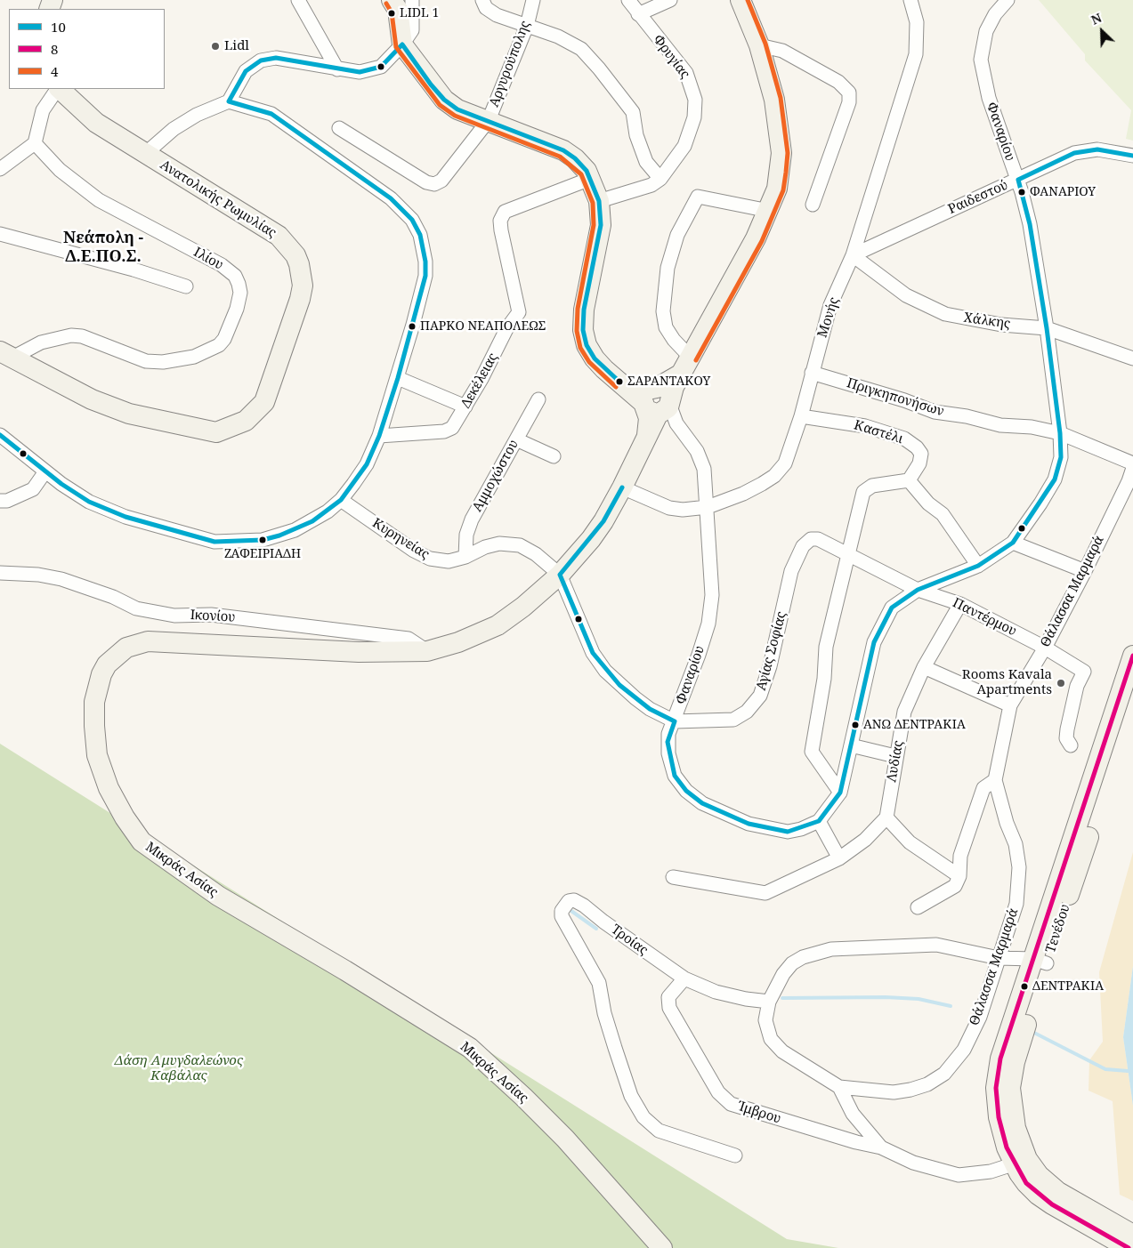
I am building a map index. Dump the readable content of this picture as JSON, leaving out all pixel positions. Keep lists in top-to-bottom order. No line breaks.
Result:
{"streets":{"street":["Φρυγίας","Αργυρούπολης","Φαναρίου","Ραιδεστού","Ανατολικής Ρωμυλίας","Ιλίου","Μονής","Χάλκης","Δεκέλειας","Πριγκηπονήσων","Καστέλι","Αμμοχώστου","Κυρηνείας","Θάλασσα Μαρμαρά","Ικονίου","Παντέρμου","Αγίας Σοφίας","Λυδίας","Μικράς Ασίας","Τενέδου","Τροίας","Ίμβρου"]},"crossings":[["Φαναρίου","Ραιδεστού"],["Φαναρίου","Μονής"],["Φαναρίου","Χάλκης"],["Φαναρίου","Πριγκηπονήσων"],["Φαναρίου","Παντέρμου"],["Φαναρίου","Αγίας Σοφίας"],["Φαναρίου","Μικράς Ασίας"],["Ραιδεστού","Μονής"],["Ραιδεστού","Χάλκης"],["Ανατολικής Ρωμυλίας","Ιλίου"],["Μονής","Χάλκης"],["Μονής","Πριγκηπονήσων"],["Μονής","Καστέλι"],["Μονής","Μικράς Ασίας"],["Αμμοχώστου","Κυρηνείας"],["Κυρηνείας","Αγίας Σοφίας"],["Κυρηνείας","Μικράς Ασίας"],["Θάλασσα Μαρμαρά","Παντέρμου"],["Θάλασσα Μαρμαρά","Τροίας"],["Θάλασσα Μαρμαρά","Ίμβρου"],["Ικονίου","Μικράς Ασίας"],["Παντέρμου","Αγίας Σοφίας"],["Παντέρμου","Λυδίας"],["Αγίας Σοφίας","Μικράς Ασίας"],["Τενέδου","Ίμβρου"],["Τροίας","Ίμβρου"]],"districts":["Νεάπολη - Δ.Ε.ΠΟ.Σ."],"parks":["Δάση Αμυγδαλεώνος Καβάλας"],"places":["LIDL 1","Lidl","ΦΑΝΑΡΙΟΥ","ΠΑΡΚΟ ΝΕΑΠΟΛΕΩΣ","ΣΑΡΑΝΤΑΚΟΥ","ΖΑΦΕΙΡΙΑΔΗ","Rooms Kavala Apartments","ΑΝΩ ΔΕΝΤΡΑΚΙΑ","ΔΕΝΤΡΑΚΙΑ"],"lines":["transit line 4","transit line 10","transit line 8"],"legend":["10","8","4"],"north":"top left"}
